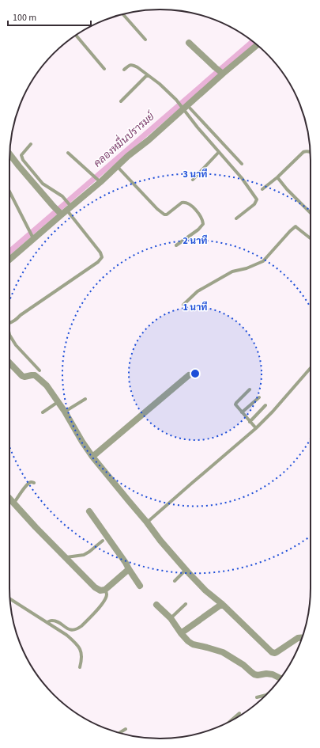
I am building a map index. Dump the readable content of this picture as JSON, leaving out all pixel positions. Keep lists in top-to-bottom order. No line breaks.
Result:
{"water":["คลองหมื่นปรารมย์"],"scale_bar":"100 m","rings":["3 นาที","2 นาที","1 นาที"]}
